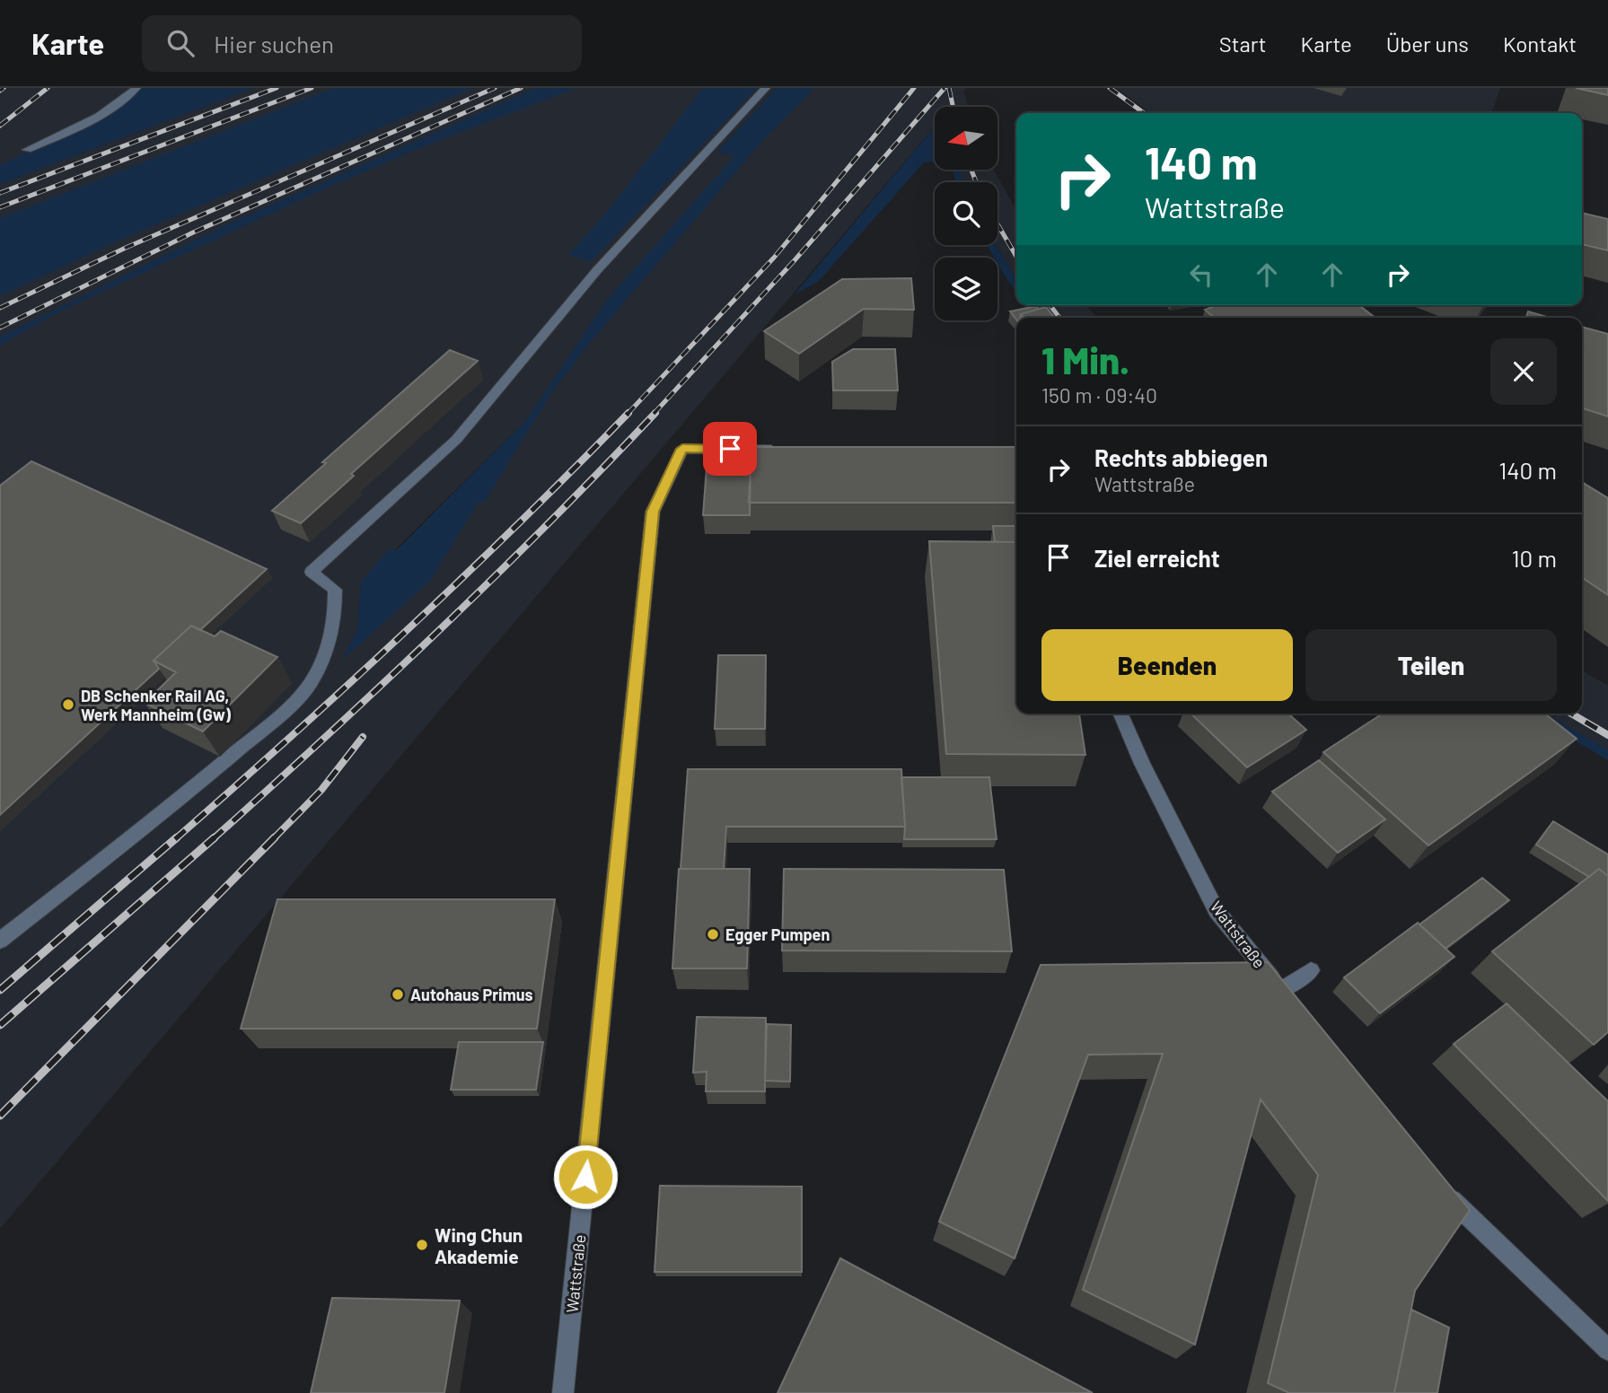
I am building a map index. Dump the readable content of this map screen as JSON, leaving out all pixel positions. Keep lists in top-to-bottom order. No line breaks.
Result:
{"streets":{"street":["Wattstraße"]},"places":["DB Schenker Rail AG, Werk Mannheim (Gw)","Egger Pumpen","Autohaus Primus","Wing Chun Akademie"],"north":"left","page":{"header":"Karte","search":"Hier suchen","nav":["Start","Karte","Über uns","Kontakt"],"turn":["140 m","Wattstraße"],"heading":["1 Min.","150 m · 09:40"],"list":[{"name":"Rechts abbiegen","note":"Wattstraße","value":"140 m"},{"name":"Ziel erreicht","value":"10 m"}],"buttons":["Beenden","Teilen"]}}
